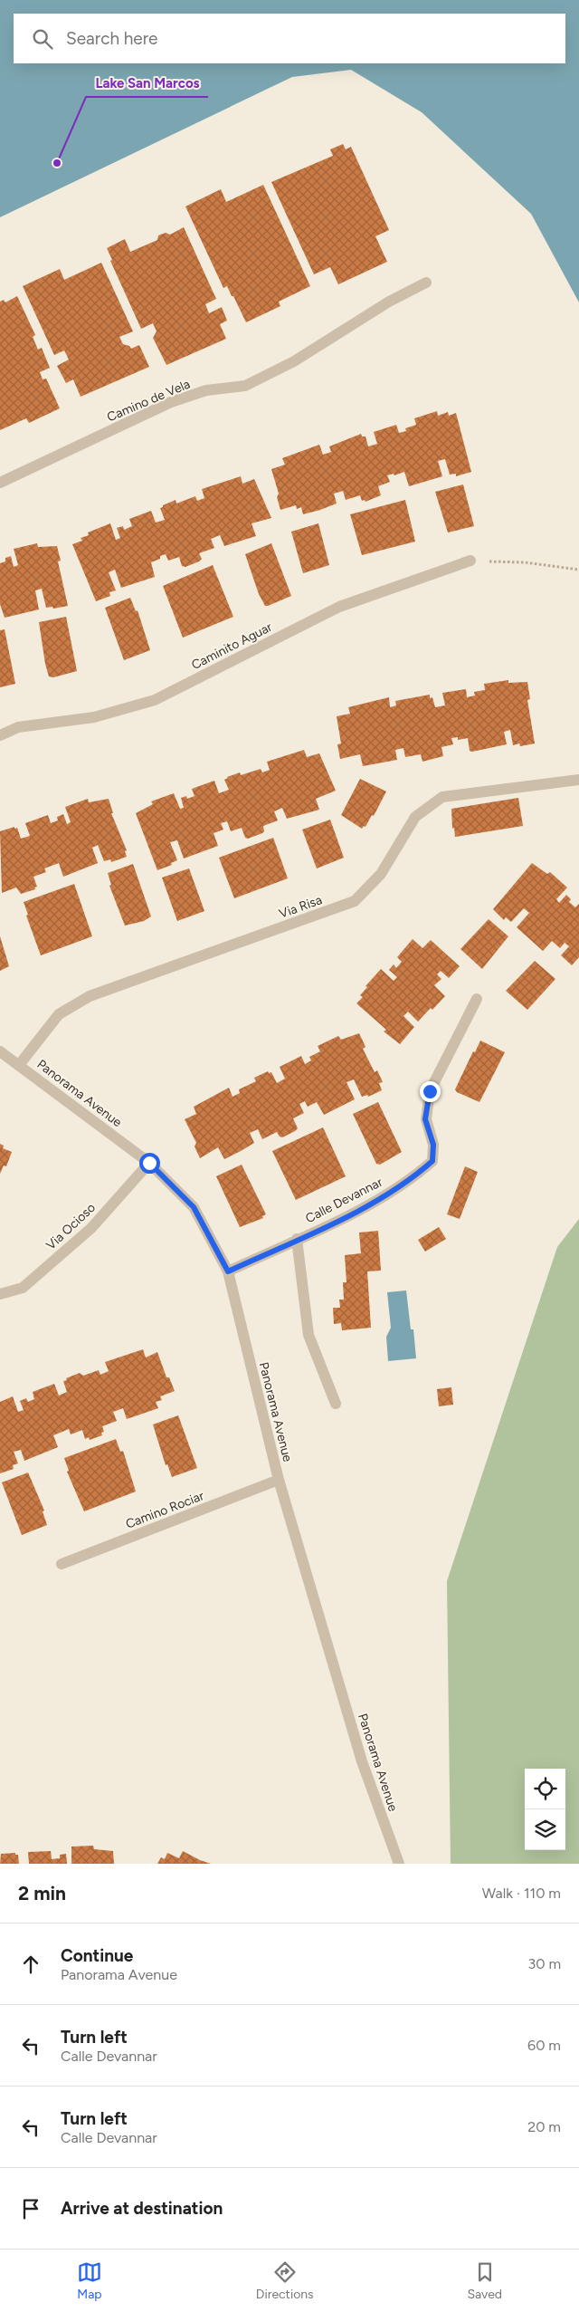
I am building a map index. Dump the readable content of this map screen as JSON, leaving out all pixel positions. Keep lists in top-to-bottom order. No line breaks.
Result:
{"streets":{"street":["Camino de Vela","Caminito Aguar","Via Risa","Panorama Avenue","Calle Devannar","Via Ocioso","Camino Rociar"]},"crossings":[["Via Risa","Panorama Avenue"],["Panorama Avenue","Calle Devannar"],["Panorama Avenue","Via Ocioso"],["Panorama Avenue","Camino Rociar"]],"places":["Lake San Marcos"],"page":{"search":"Search here","heading":["2 min","Walk · 110 m"],"list":[["Continue","Panorama Avenue","30 m"],["Turn left","Calle Devannar","60 m"],["Turn left","Calle Devannar","20 m"],"Arrive at destination"],"nav":["Map","Directions","Saved"]}}
